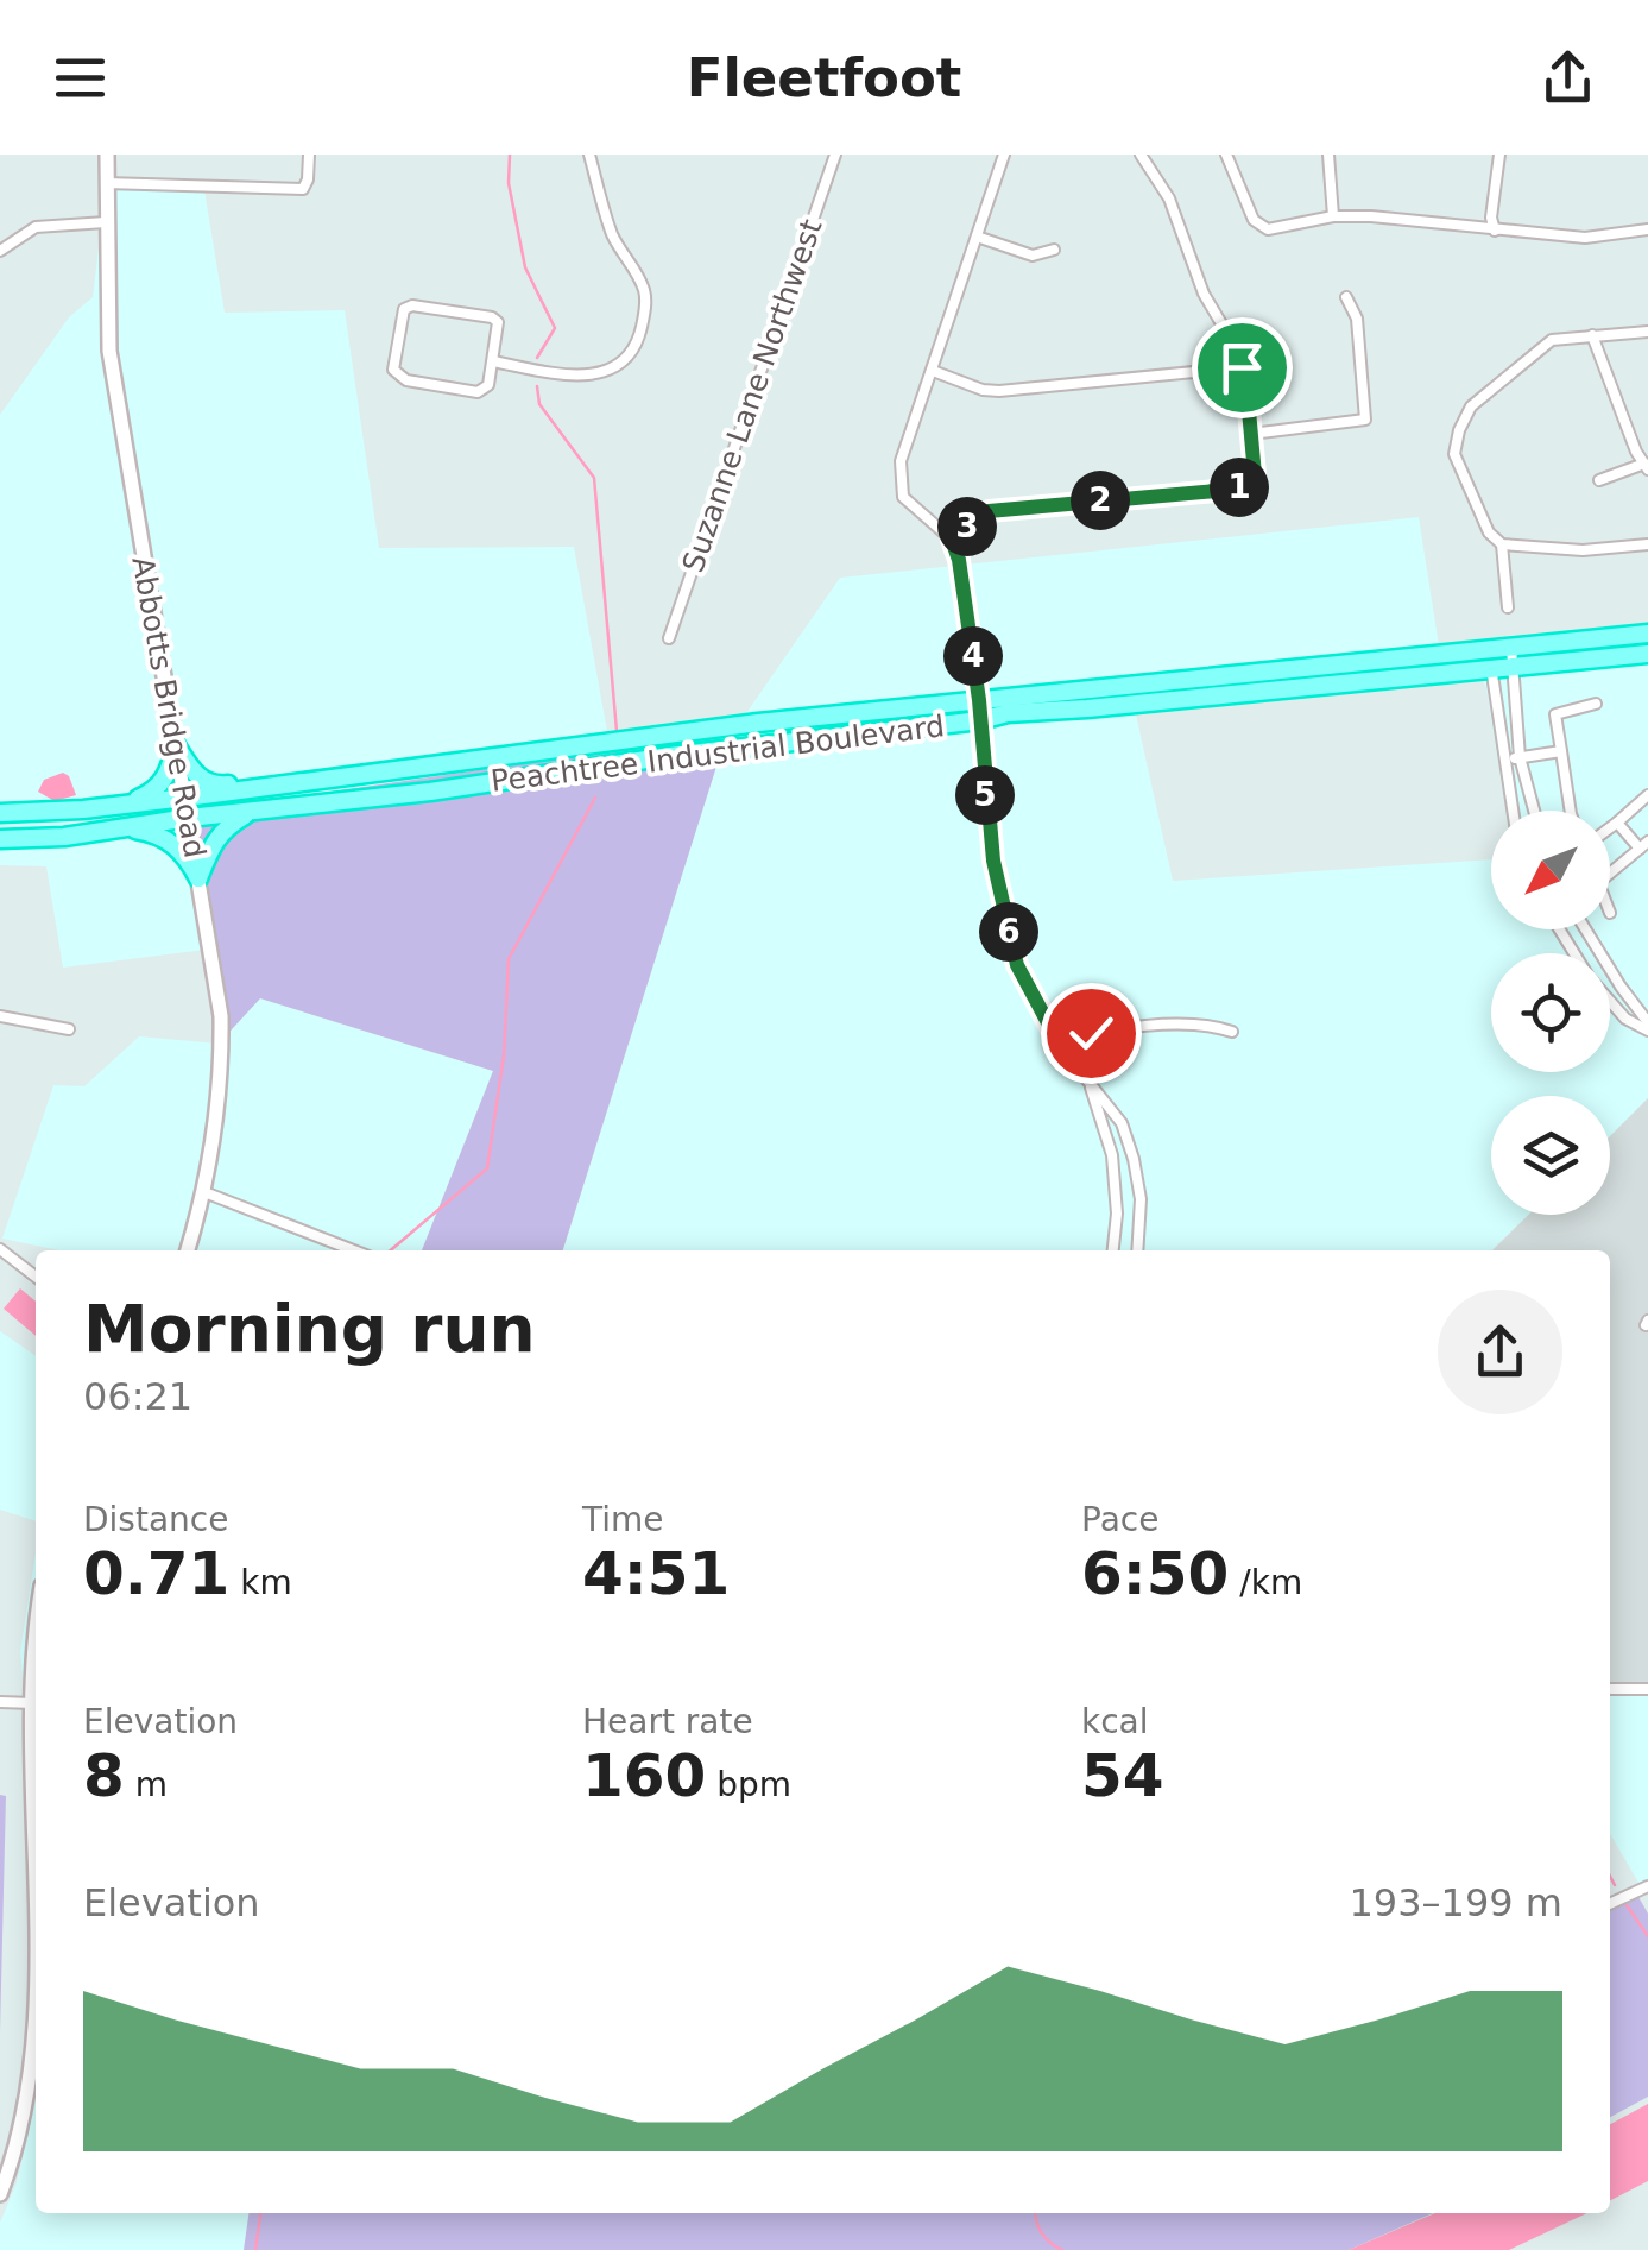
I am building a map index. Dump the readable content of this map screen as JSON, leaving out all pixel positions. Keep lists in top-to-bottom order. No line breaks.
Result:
{"streets":{"highway":["Peachtree Industrial Boulevard"],"main road":["Abbotts Bridge Road"],"street":["Suzanne Lane Northwest"]},"crossings":[["Abbotts Bridge Road","Peachtree Industrial Boulevard"]],"north":"bottom left","page":{"header":"Fleetfoot","pins":["1","2","3","4","5","6"],"heading":["Morning run","06:21"],"stats":[["Distance","0.71 km"],["Time","4:51"],["Pace","6:50 /km"],["Elevation","8 m"],["Heart rate","160 bpm"],["kcal","54"]],"chart":["Elevation","193–199 m"]}}
